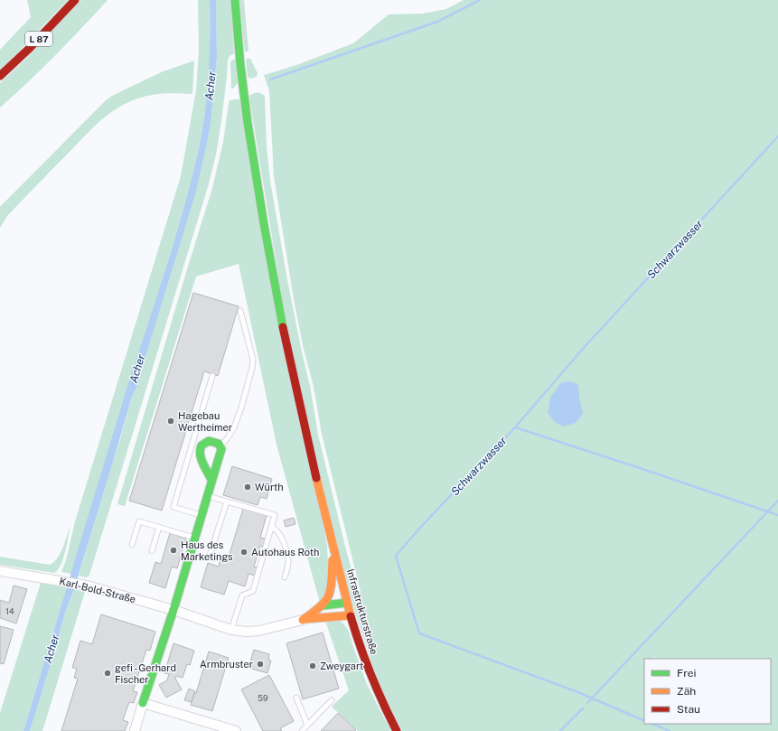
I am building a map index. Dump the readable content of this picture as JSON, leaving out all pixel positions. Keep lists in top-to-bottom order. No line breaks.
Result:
{"streets":{"street":["L 87","Karl-Bold-Straße","Infrastrukturstraße"]},"water":["Acher","Schwarzwasser"],"places":["Hagebau Wertheimer","Würth","Haus des Marketings","Autohaus Roth","Armbruster","Zweygart","gefi - Gerhard Fischer"],"house_numbers":["14","59"],"legend":["Frei","Zäh","Stau"]}
